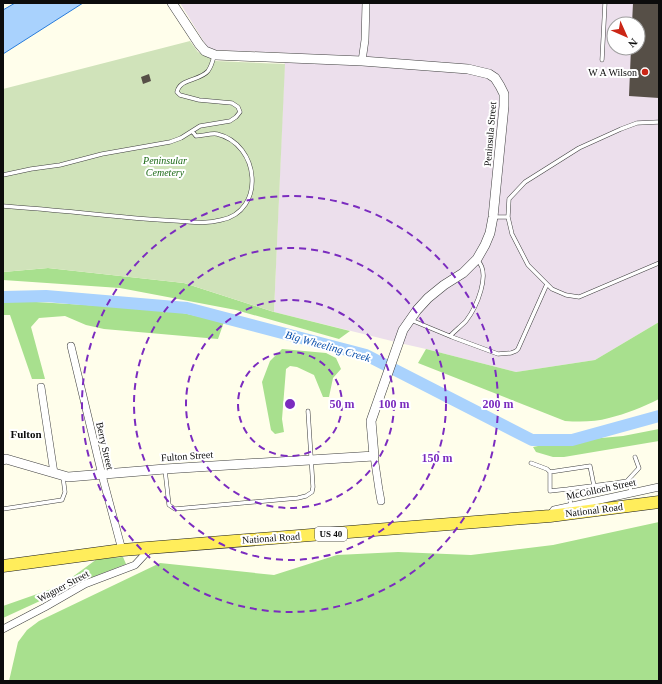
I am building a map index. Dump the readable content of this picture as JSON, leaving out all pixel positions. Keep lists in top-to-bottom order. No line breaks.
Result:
{"streets":{"main road":["National Road","US 40"],"street":["Peninsula Street","Berry Street","Fulton Street","McColloch Street","Wagner Street"]},"crossings":[["Peninsula Street","Fulton Street"],["Berry Street","Fulton Street"],["Berry Street","National Road"],["McColloch Street","National Road"],["National Road","Wagner Street"]],"districts":["Fulton"],"water":["Big Wheeling Creek"],"parks":["Peninsular Cemetery"],"places":["W A Wilson"],"north":"bottom right","rings":["50 m","100 m","200 m","150 m"]}
